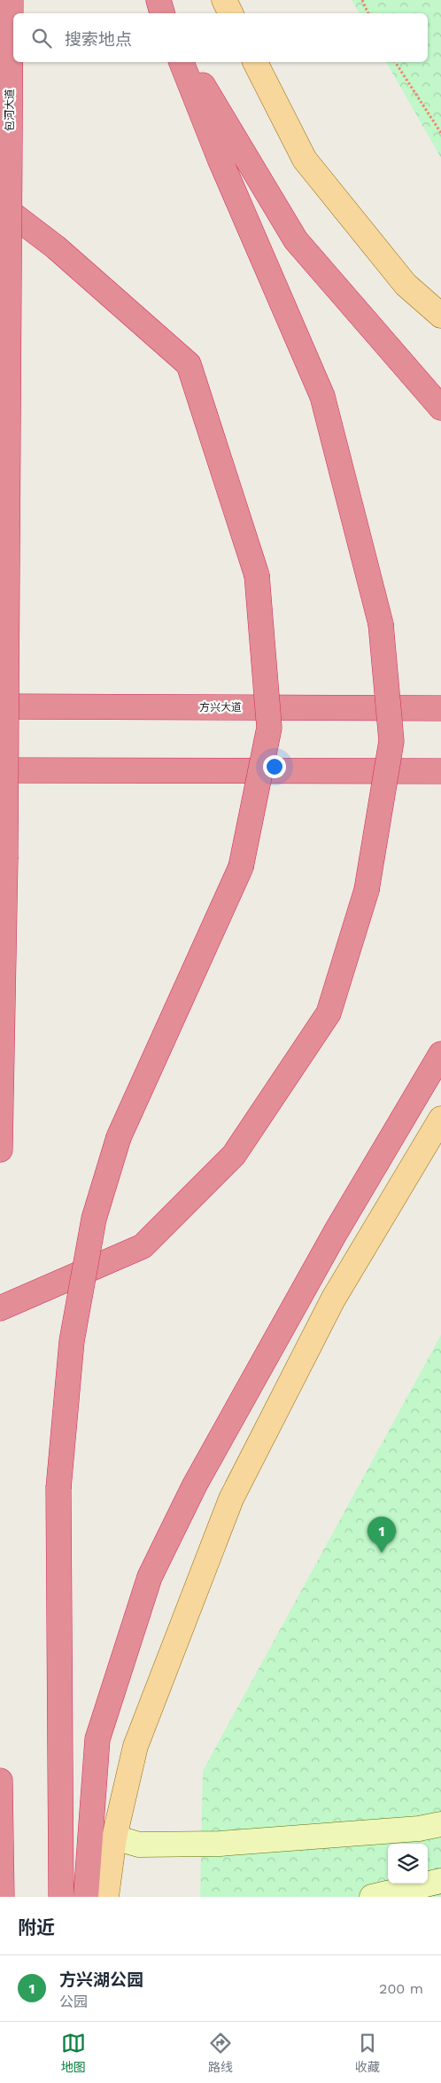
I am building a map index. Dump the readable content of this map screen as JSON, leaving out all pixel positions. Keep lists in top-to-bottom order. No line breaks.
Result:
{"streets":{"highway":["包河大道","方兴大道"]},"page":{"search":"搜索地点","pins":"1","heading":"附近","list":[{"mark":"1","name":"方兴湖公园","note":"公园","value":"200 m"}],"nav":["地图","路线","收藏"]}}
